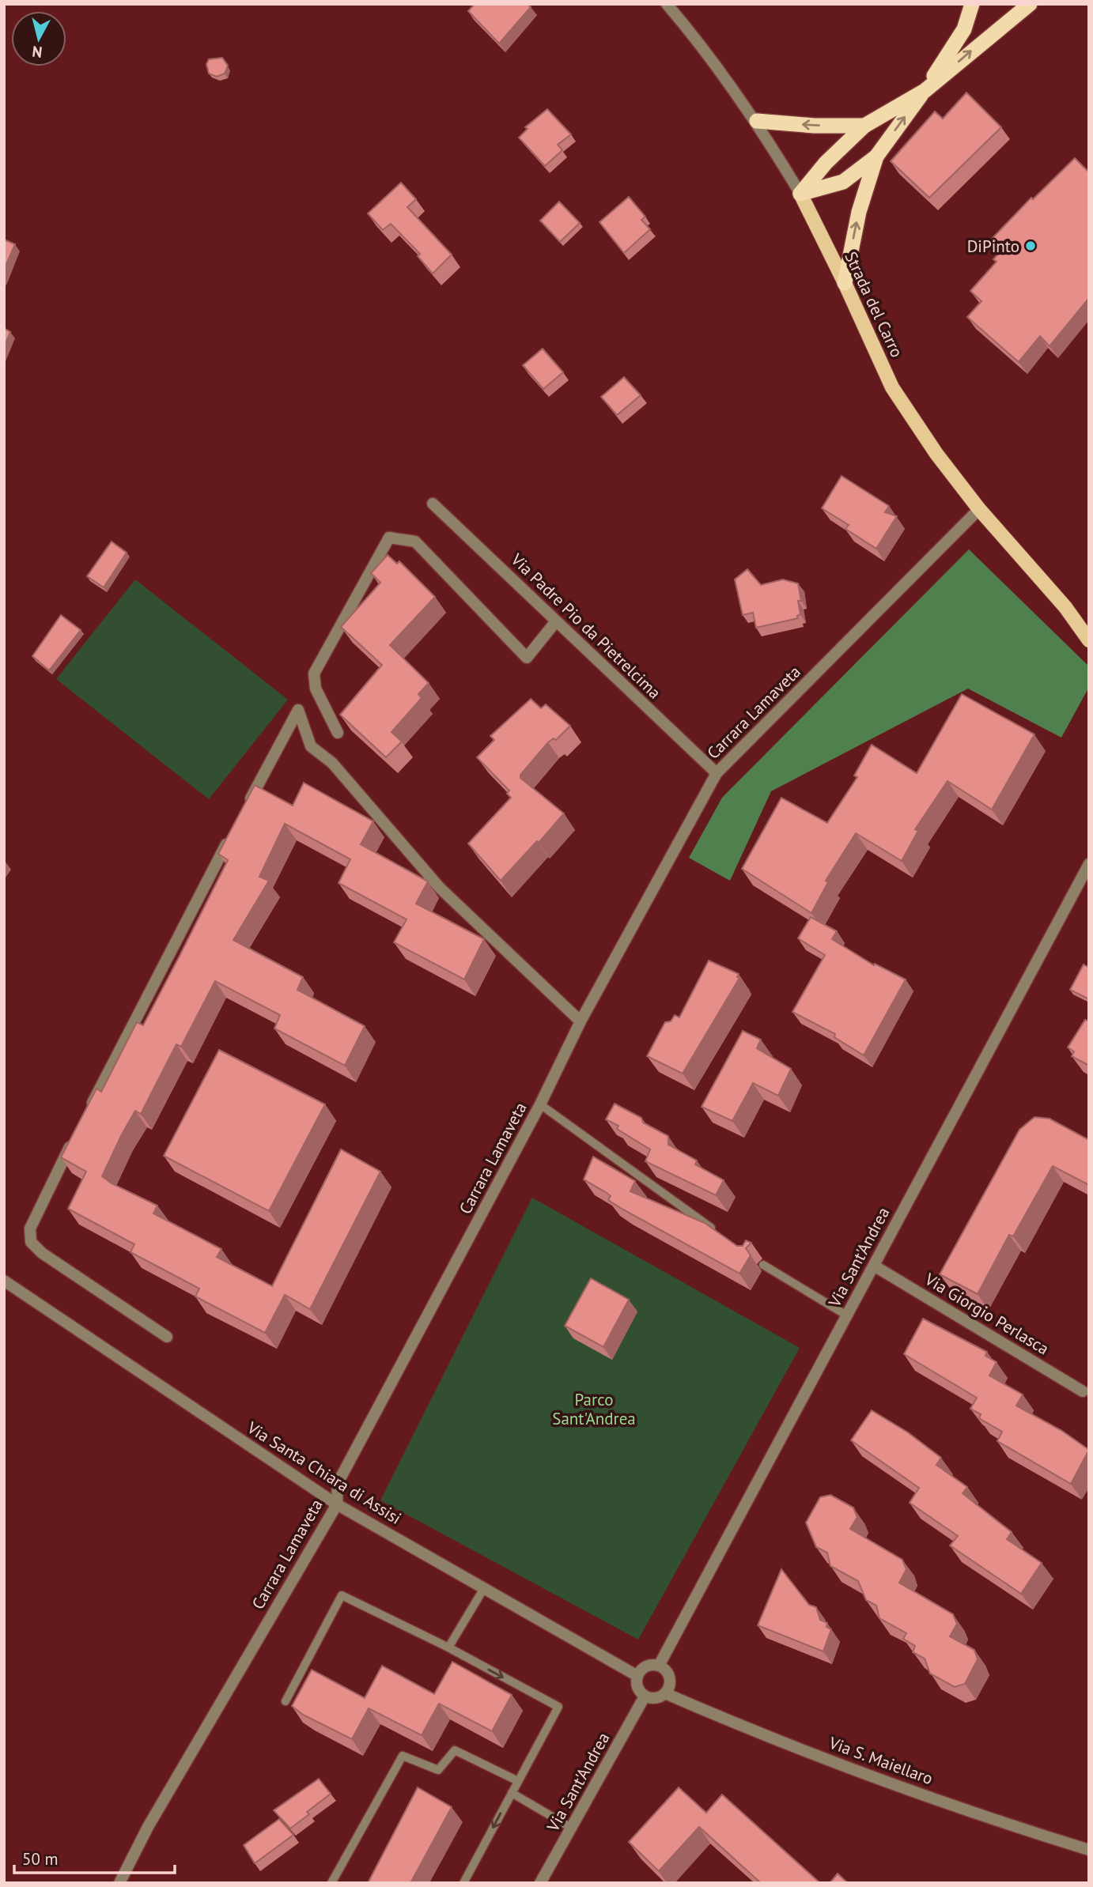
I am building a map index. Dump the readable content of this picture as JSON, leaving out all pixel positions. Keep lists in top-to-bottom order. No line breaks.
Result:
{"streets":{"main road":["Strada del Carro"],"street":["Via Padre Pio da Pietrelcima","Carrara Lamaveta","Via Sant'Andrea","Via Giorgio Perlasca","Via Santa Chiara di Assisi","Via S. Maiellaro"]},"crossings":[["Strada del Carro","Carrara Lamaveta"],["Via Padre Pio da Pietrelcima","Carrara Lamaveta"],["Carrara Lamaveta","Via Santa Chiara di Assisi"],["Via Sant'Andrea","Via Giorgio Perlasca"],["Via Sant'Andrea","Via Santa Chiara di Assisi"],["Via Sant'Andrea","Via S. Maiellaro"],["Via Santa Chiara di Assisi","Via S. Maiellaro"]],"parks":["Parco Sant'Andrea"],"places":["DiPinto"],"scale_bar":"50 m","north":"bottom"}
